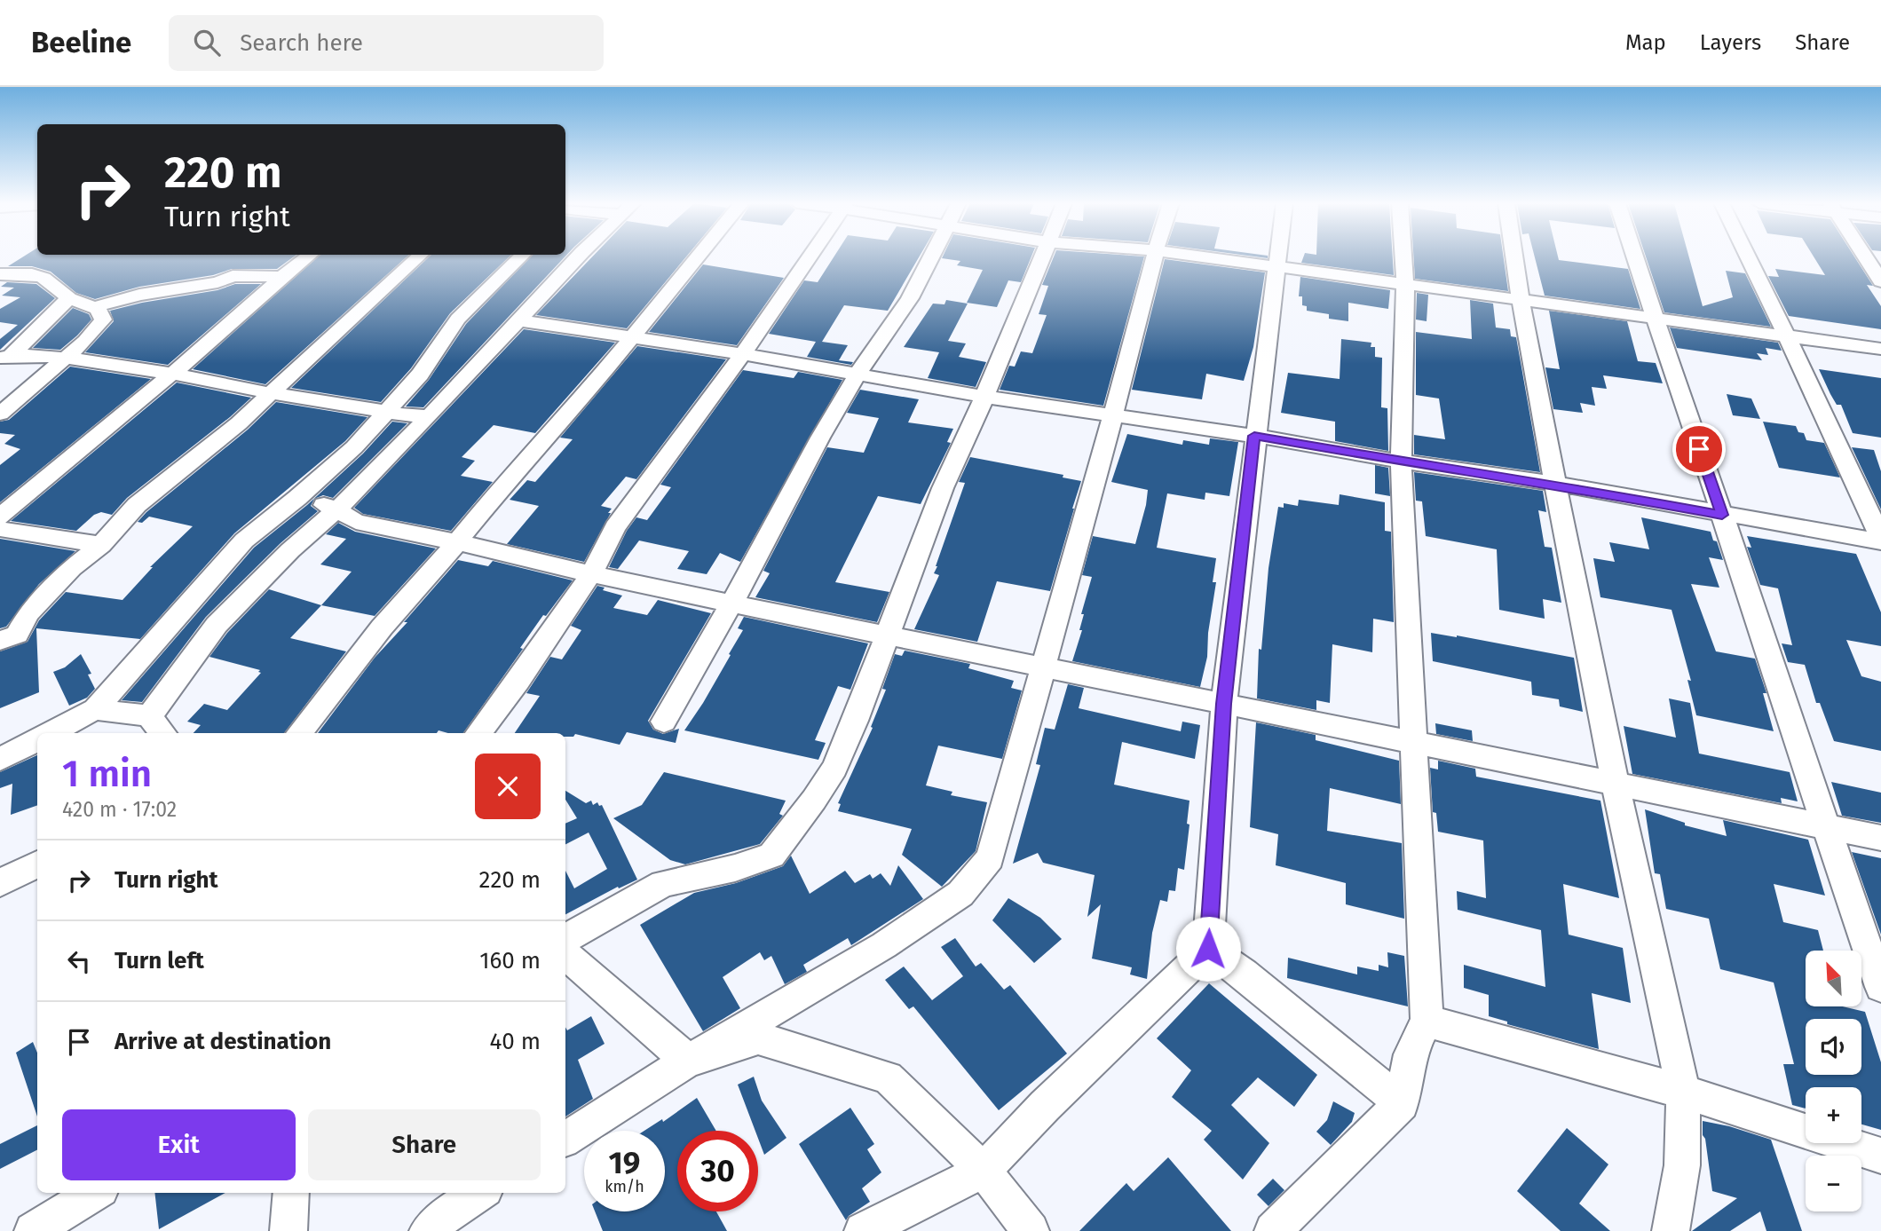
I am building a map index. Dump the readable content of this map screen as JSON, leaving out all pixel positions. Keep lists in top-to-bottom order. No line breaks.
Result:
{"north":"top left","page":{"header":"Beeline","search":"Search here","nav":["Map","Layers","Share"],"turn":["220 m","Turn right"],"heading":["1 min","420 m · 17:02"],"list":[{"name":"Turn right","value":"220 m"},{"name":"Turn left","value":"160 m"},{"name":"Arrive at destination","value":"40 m"}],"map_buttons":["+","−"],"buttons":["Exit","Share"],"speed":"19 km/h","limit":"30"}}
